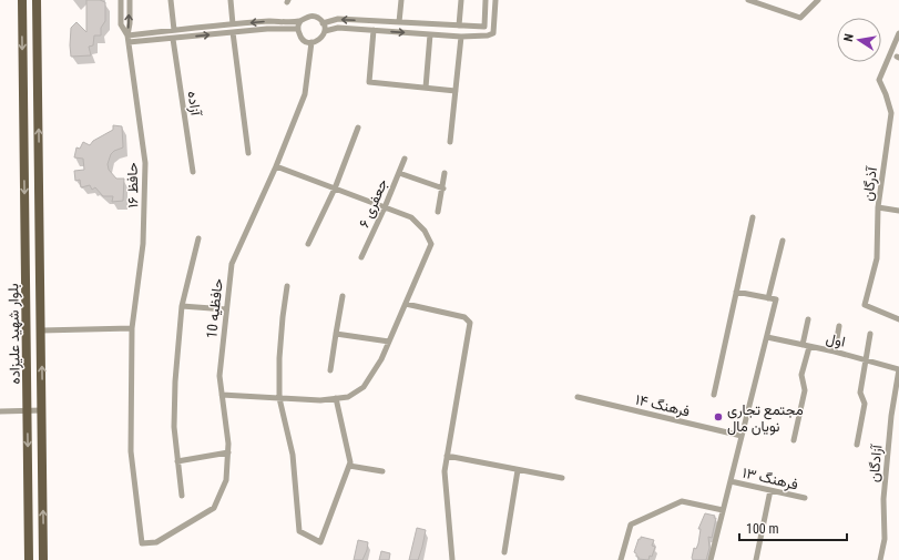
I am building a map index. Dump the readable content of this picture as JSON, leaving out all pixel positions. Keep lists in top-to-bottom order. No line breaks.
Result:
{"streets":{"main road":["بلوار شهید علیزاده"],"street":["آزاده","آذرگان","حافظ ۱۶","جعفری ۶","حافظیه 10","اول","فرهنگ ۱۴","آزادگان","فرهنگ ۱۳"]},"crossings":[["حافظ ۱۶","حافظیه 10"],["اول","آزادگان"]],"places":["مجتمع تجاری نویان مال"],"scale_bar":"100 m","north":"left"}
